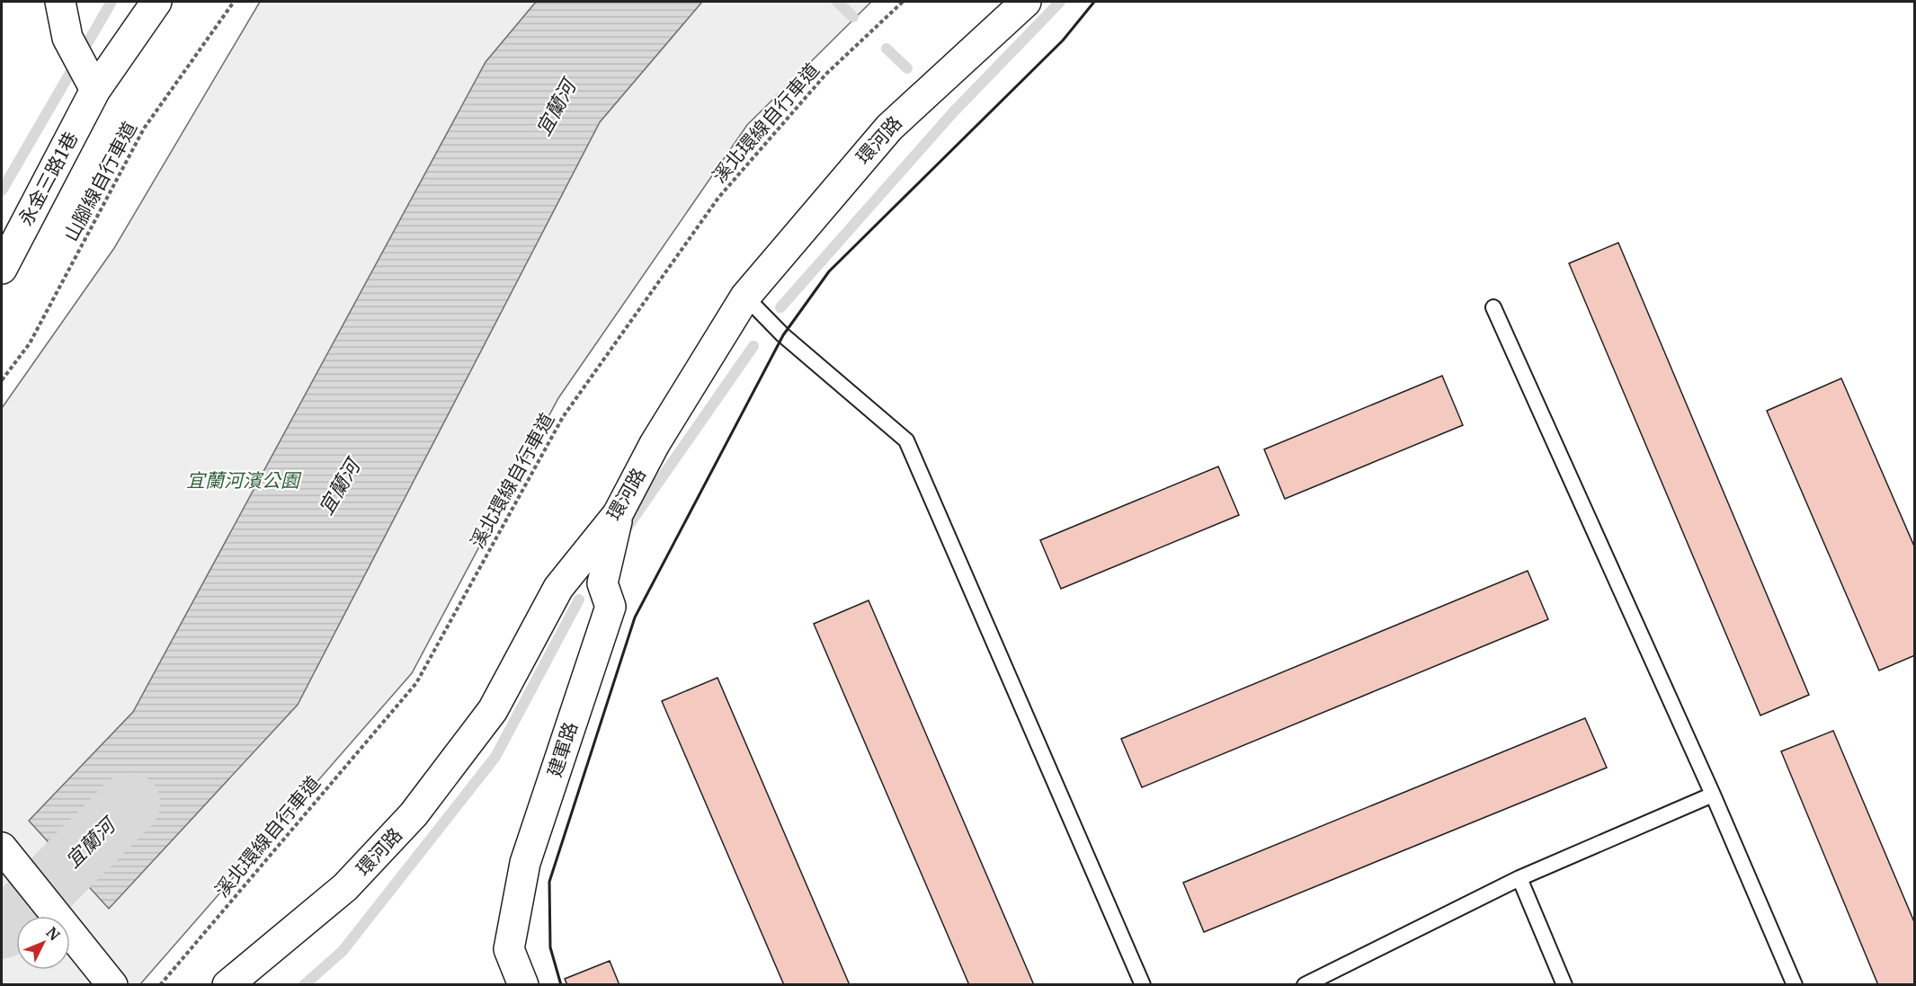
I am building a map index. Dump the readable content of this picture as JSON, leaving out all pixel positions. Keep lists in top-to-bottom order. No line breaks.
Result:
{"streets":{"street":["環河路","永金三路1巷","建軍路"],"path":["溪北環線自行車道","山腳線自行車道"]},"crossings":[["環河路","建軍路"]],"water":["宜蘭河"],"parks":["宜蘭河濱公園"],"north":"top right"}
